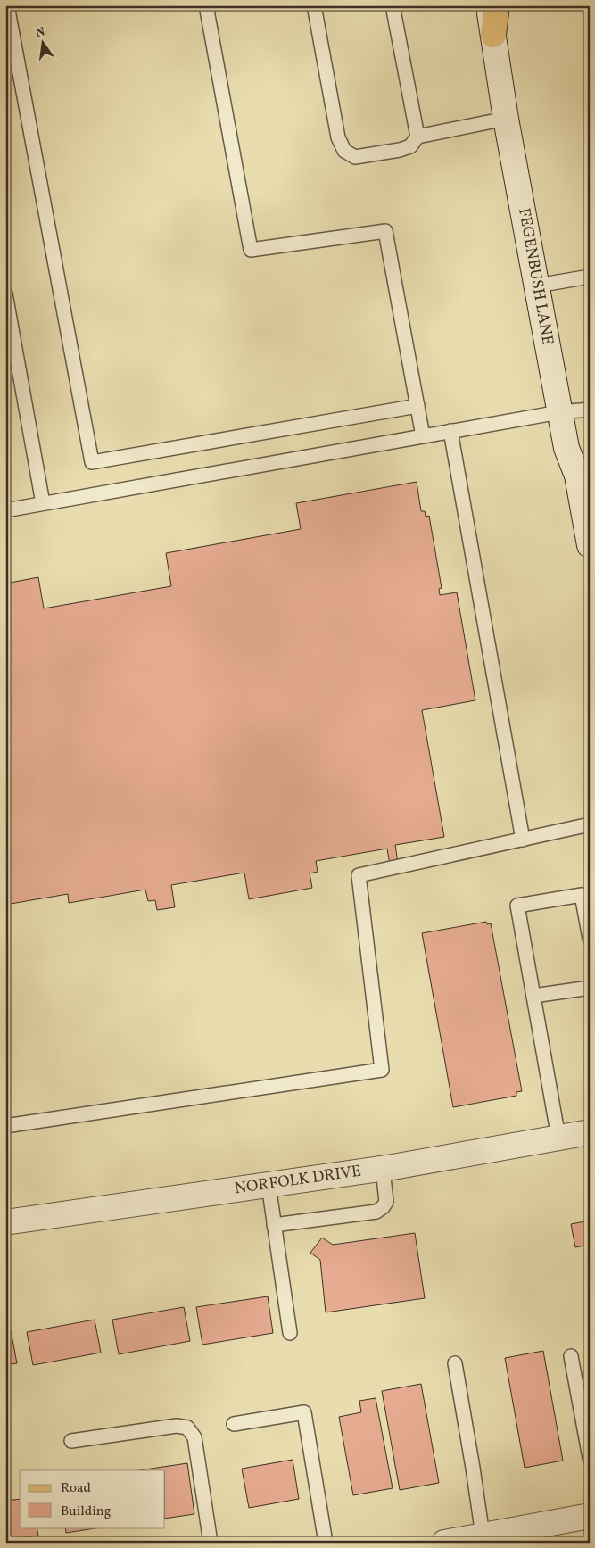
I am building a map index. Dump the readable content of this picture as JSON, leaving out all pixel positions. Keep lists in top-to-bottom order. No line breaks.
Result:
{"streets":{"street":["FEGENBUSH LANE","NORFOLK DRIVE"]},"legend":["Road","Building"],"north":"top"}
